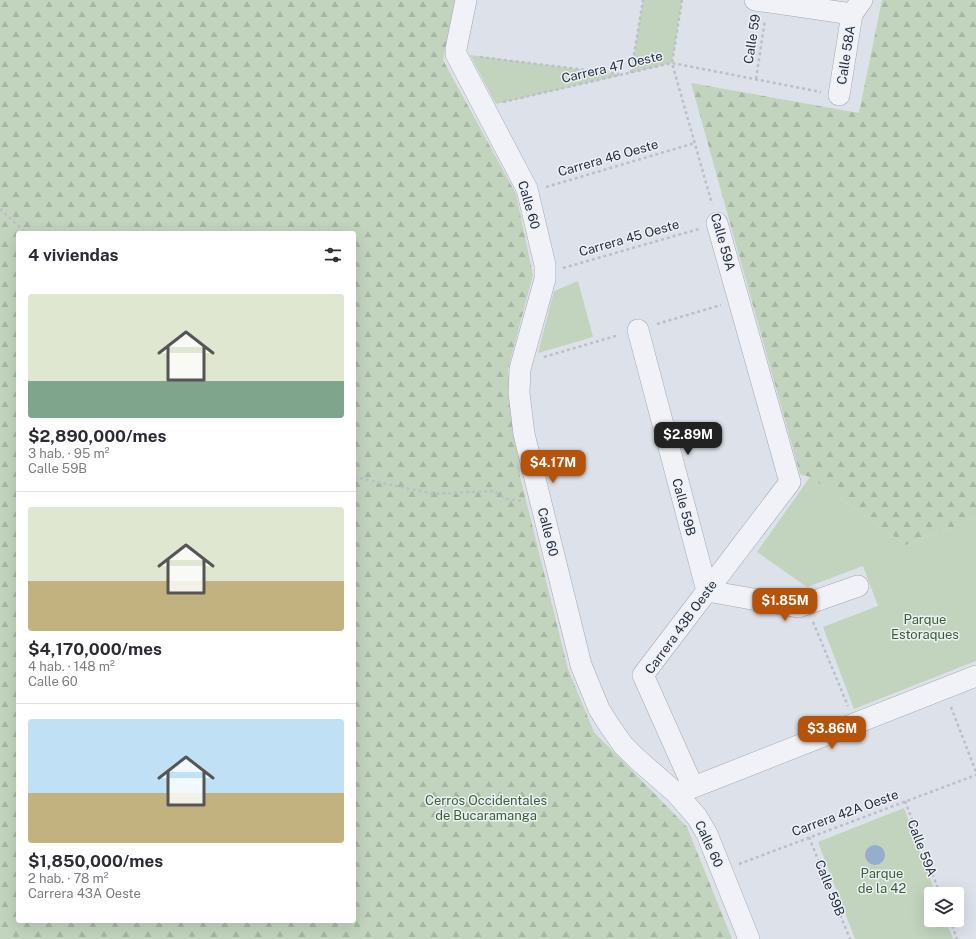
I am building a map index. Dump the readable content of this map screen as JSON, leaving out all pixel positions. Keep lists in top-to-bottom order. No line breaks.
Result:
{"streets":{"street":["Calle 58A","Calle 60","Calle 59A","Calle 59B","Carrera 43B Oeste"],"path":["Calle 59","Carrera 47 Oeste","Carrera 46 Oeste","Carrera 45 Oeste","Carrera 42A Oeste"]},"crossings":[["Calle 59","Carrera 47 Oeste"],["Calle 58A","Carrera 47 Oeste"],["Carrera 47 Oeste","Calle 60"],["Carrera 47 Oeste","Calle 59A"],["Carrera 46 Oeste","Calle 60"],["Carrera 46 Oeste","Calle 59A"],["Calle 60","Carrera 45 Oeste"],["Calle 60","Carrera 43B Oeste"],["Calle 60","Carrera 42A Oeste"],["Carrera 45 Oeste","Calle 59A"],["Calle 59A","Carrera 43B Oeste"],["Calle 59A","Carrera 42A Oeste"],["Calle 59B","Carrera 43B Oeste"],["Calle 59B","Carrera 42A Oeste"]],"parks":["Parque Estoraques","Cerros Occidentales de Bucaramanga","Parque de la 42"],"page":{"heading":"4 viviendas","list":[{"name":"$2,890,000/mes","note":"3 hab. · 95 m² · Calle 59B"},{"name":"$4,170,000/mes","note":"4 hab. · 148 m² · Calle 60"},{"name":"$1,850,000/mes","note":"2 hab. · 78 m² · Carrera 43A Oeste"}],"price":["$2.89M","$4.17M","$1.85M","$3.86M"]}}
